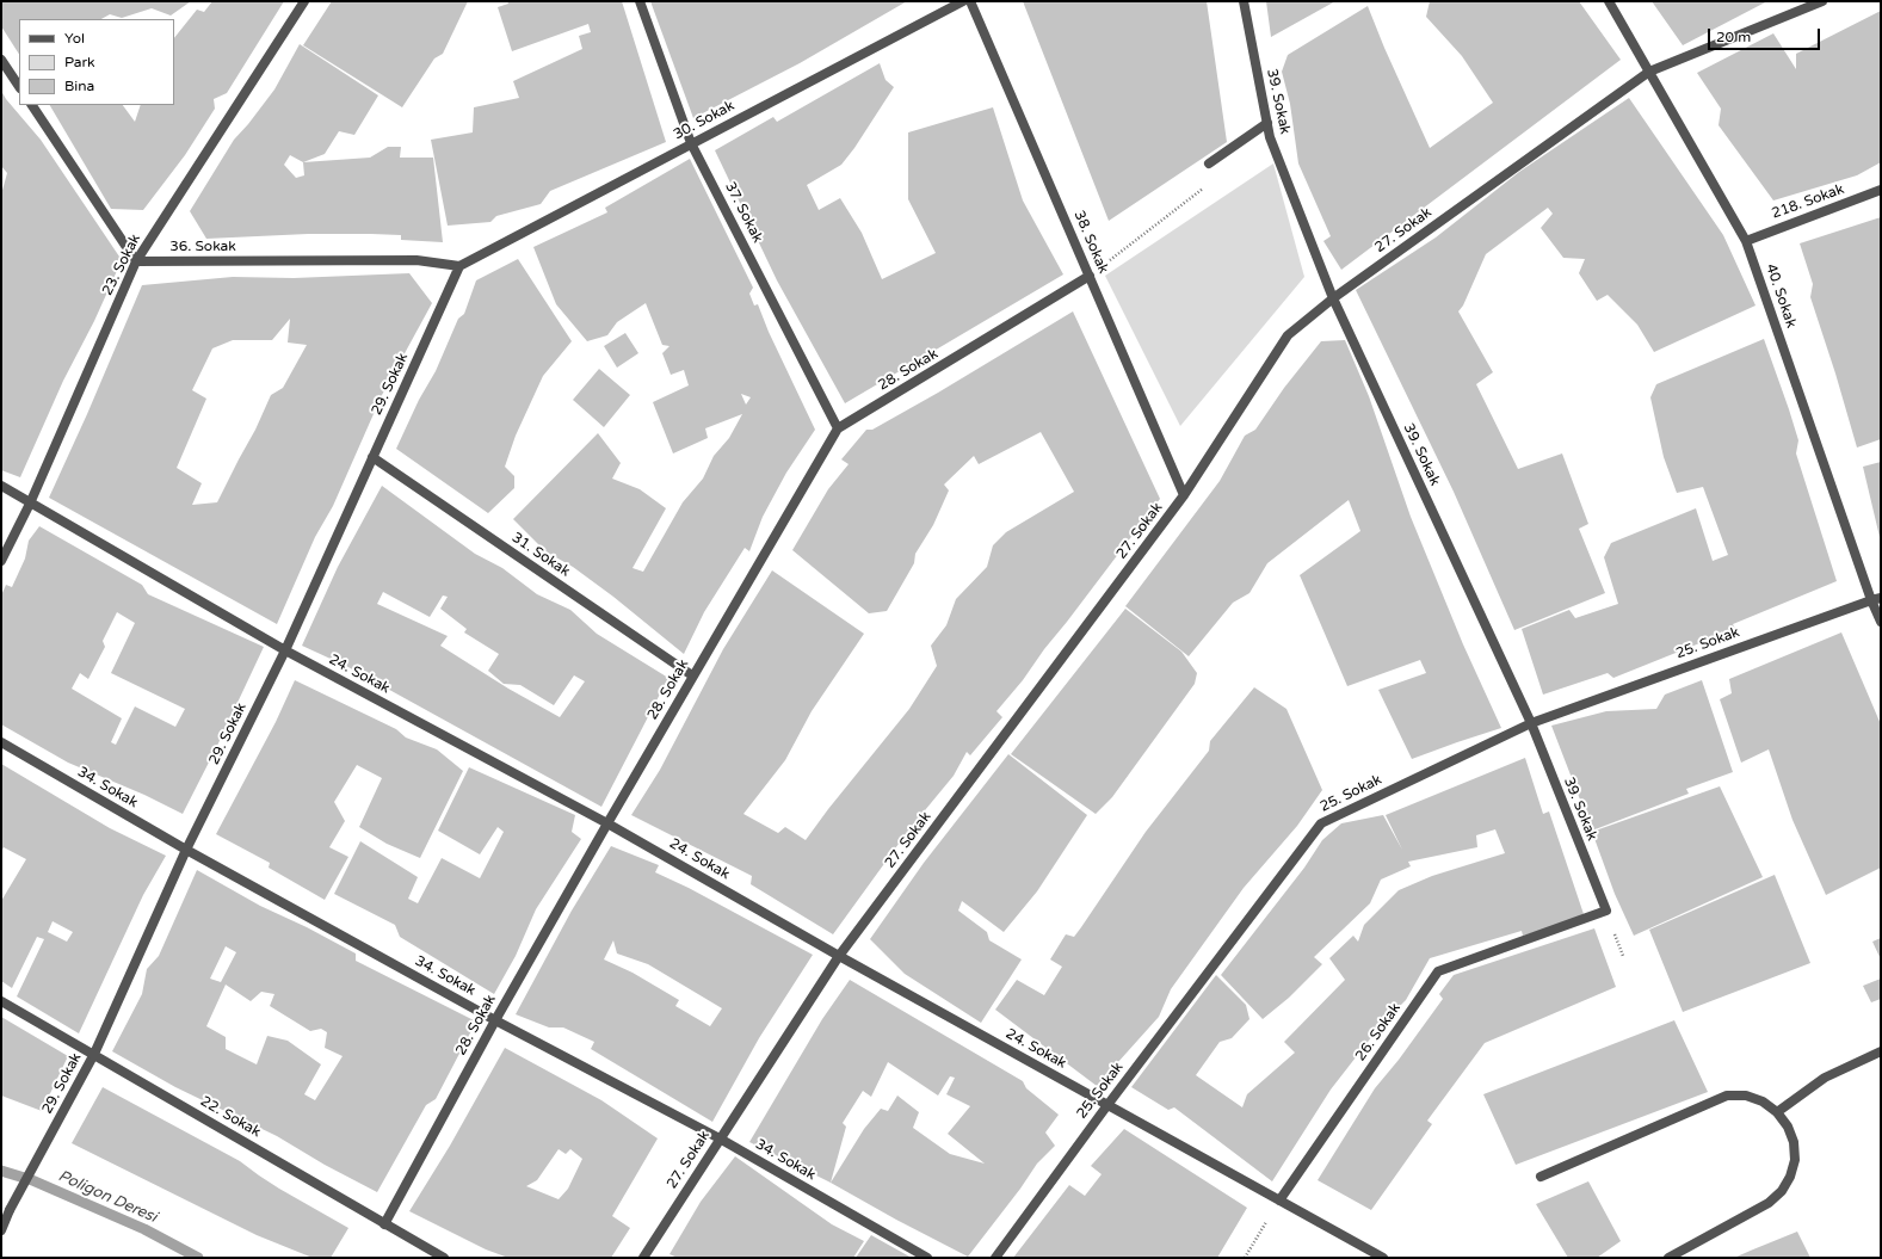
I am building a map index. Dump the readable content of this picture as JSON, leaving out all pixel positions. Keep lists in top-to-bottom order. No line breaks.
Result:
{"streets":{"street":["39. Sokak","30. Sokak","218. Sokak","37. Sokak","27. Sokak","38. Sokak","36. Sokak","23. Sokak","40. Sokak","28. Sokak","29. Sokak","31. Sokak","25. Sokak","24. Sokak","34. Sokak","26. Sokak","22. Sokak"]},"crossings":[["39. Sokak","27. Sokak"],["39. Sokak","25. Sokak"],["39. Sokak","26. Sokak"],["30. Sokak","37. Sokak"],["30. Sokak","36. Sokak"],["30. Sokak","29. Sokak"],["218. Sokak","40. Sokak"],["37. Sokak","28. Sokak"],["27. Sokak","38. Sokak"],["27. Sokak","40. Sokak"],["27. Sokak","24. Sokak"],["27. Sokak","34. Sokak"],["38. Sokak","28. Sokak"],["36. Sokak","23. Sokak"],["36. Sokak","29. Sokak"],["23. Sokak","24. Sokak"],["40. Sokak","25. Sokak"],["28. Sokak","31. Sokak"],["28. Sokak","24. Sokak"],["28. Sokak","34. Sokak"],["28. Sokak","22. Sokak"],["29. Sokak","31. Sokak"],["29. Sokak","24. Sokak"],["29. Sokak","34. Sokak"],["29. Sokak","22. Sokak"],["25. Sokak","24. Sokak"],["24. Sokak","26. Sokak"]],"water":["Poligon Deresi"],"legend":["Yol","Park","Bina"],"scale_bar":"20 m"}
